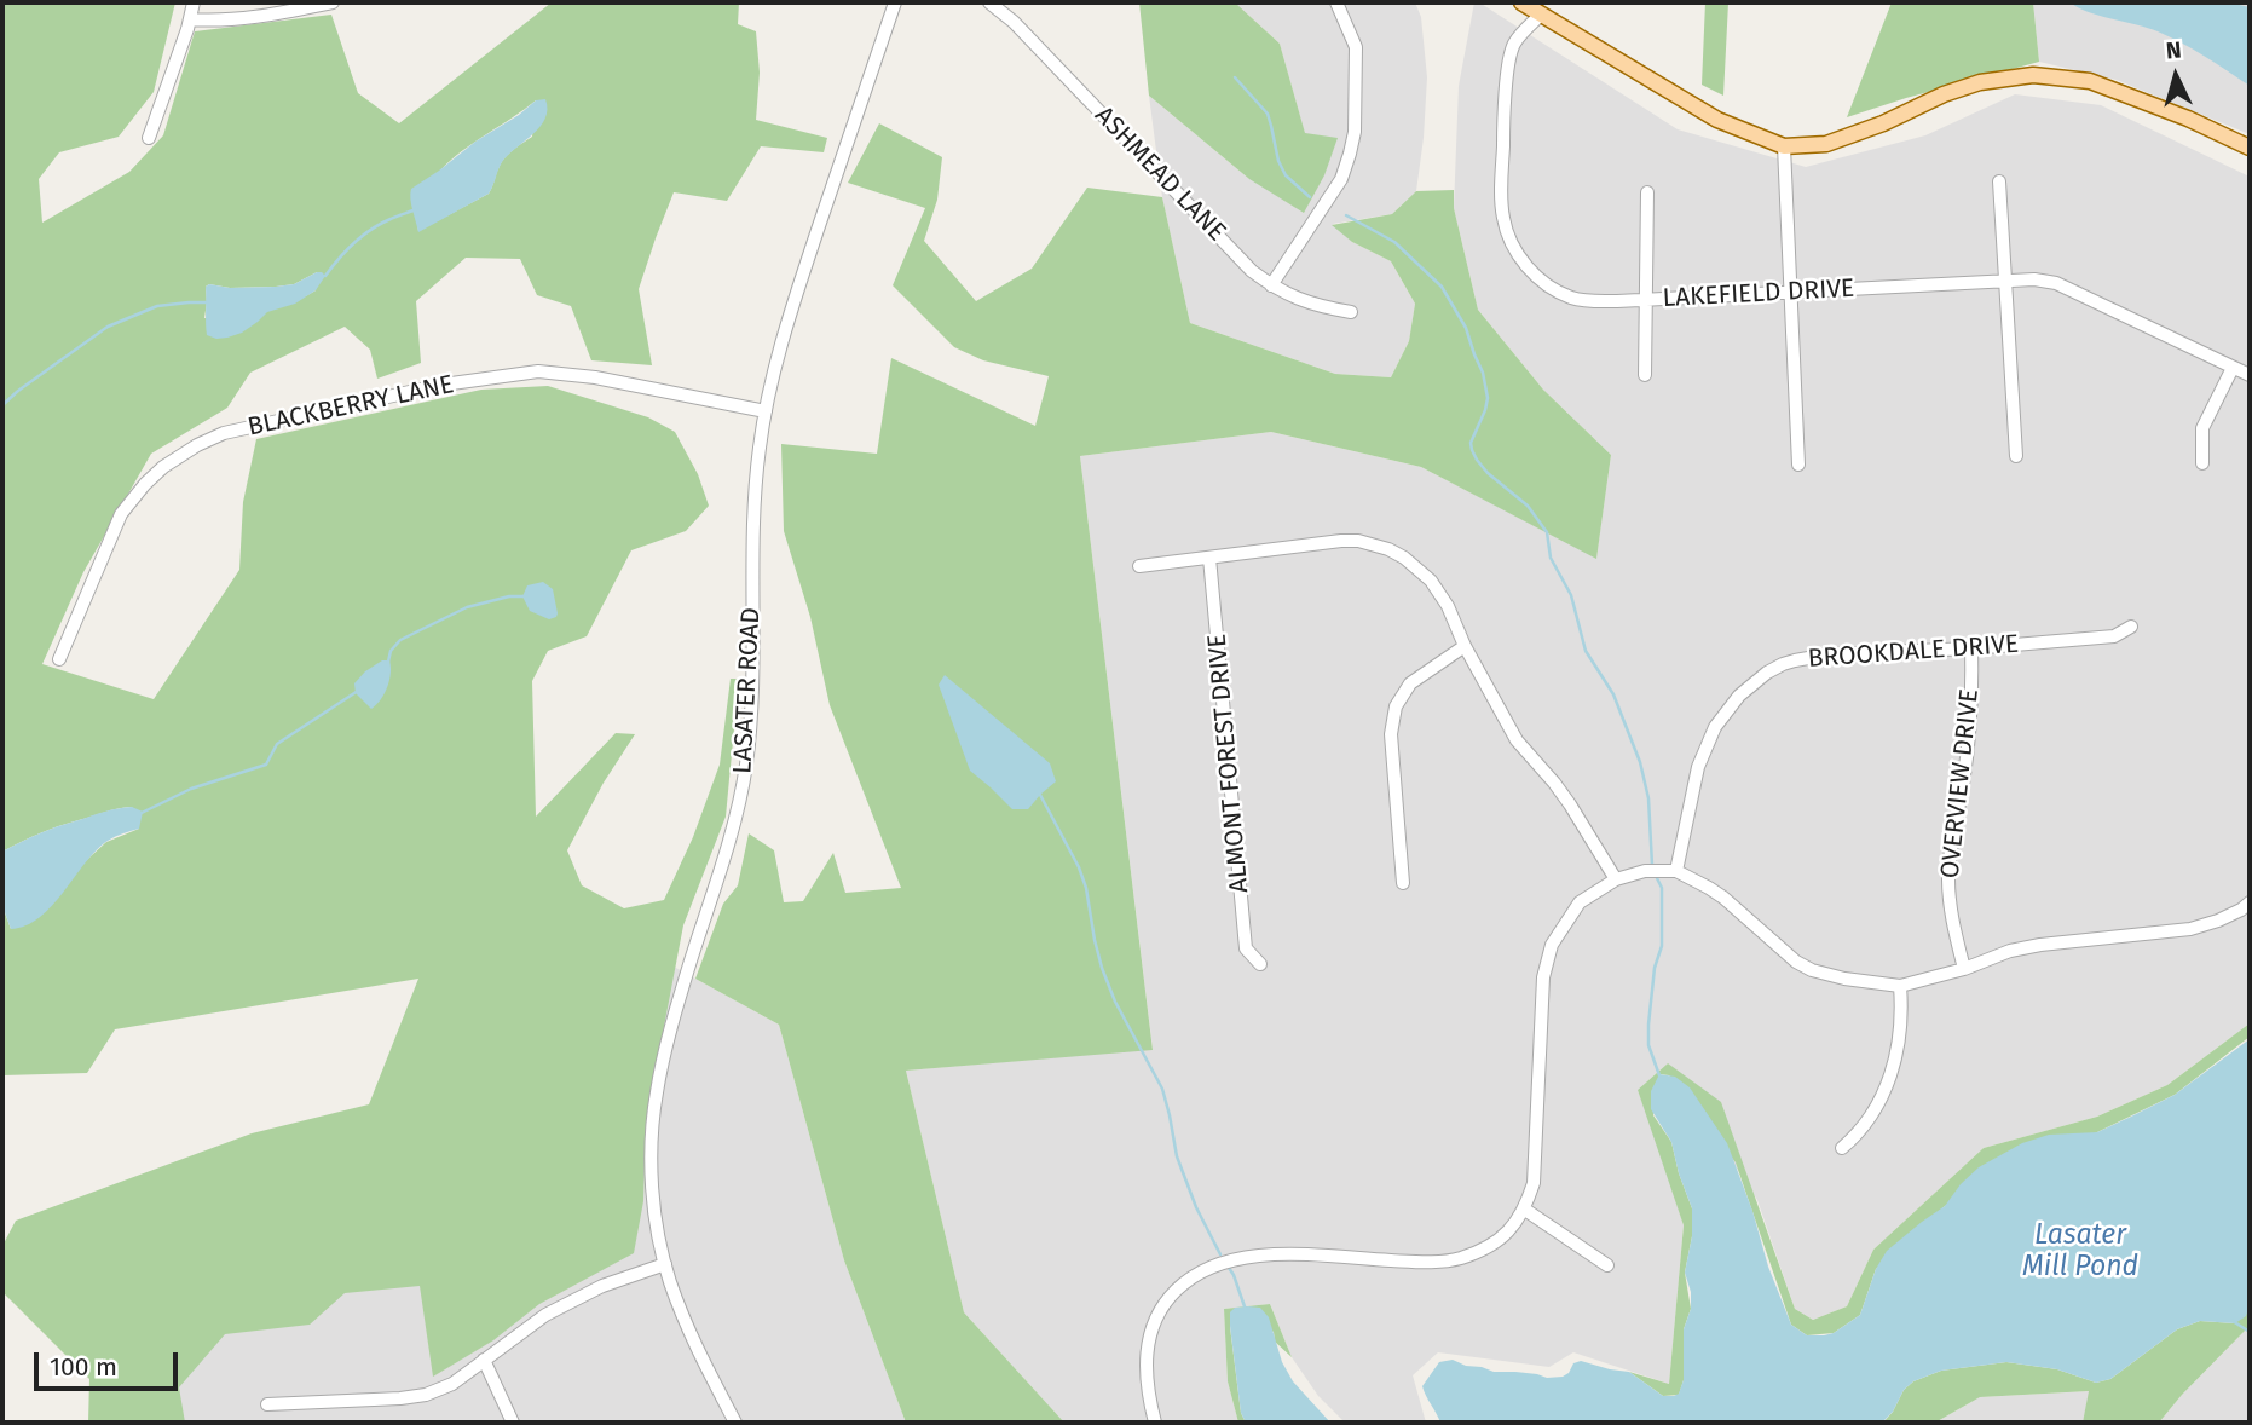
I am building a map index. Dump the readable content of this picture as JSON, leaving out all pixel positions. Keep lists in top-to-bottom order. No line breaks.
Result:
{"streets":{"street":["ASHMEAD LANE","LAKEFIELD DRIVE","BLACKBERRY LANE","BROOKDALE DRIVE","LASATER ROAD","ALMONT FOREST DRIVE","OVERVIEW DRIVE"]},"crossings":[["BLACKBERRY LANE","LASATER ROAD"],["BROOKDALE DRIVE","OVERVIEW DRIVE"]],"water":["Lasater Mill Pond"],"scale_bar":"100 m","north":"top"}
